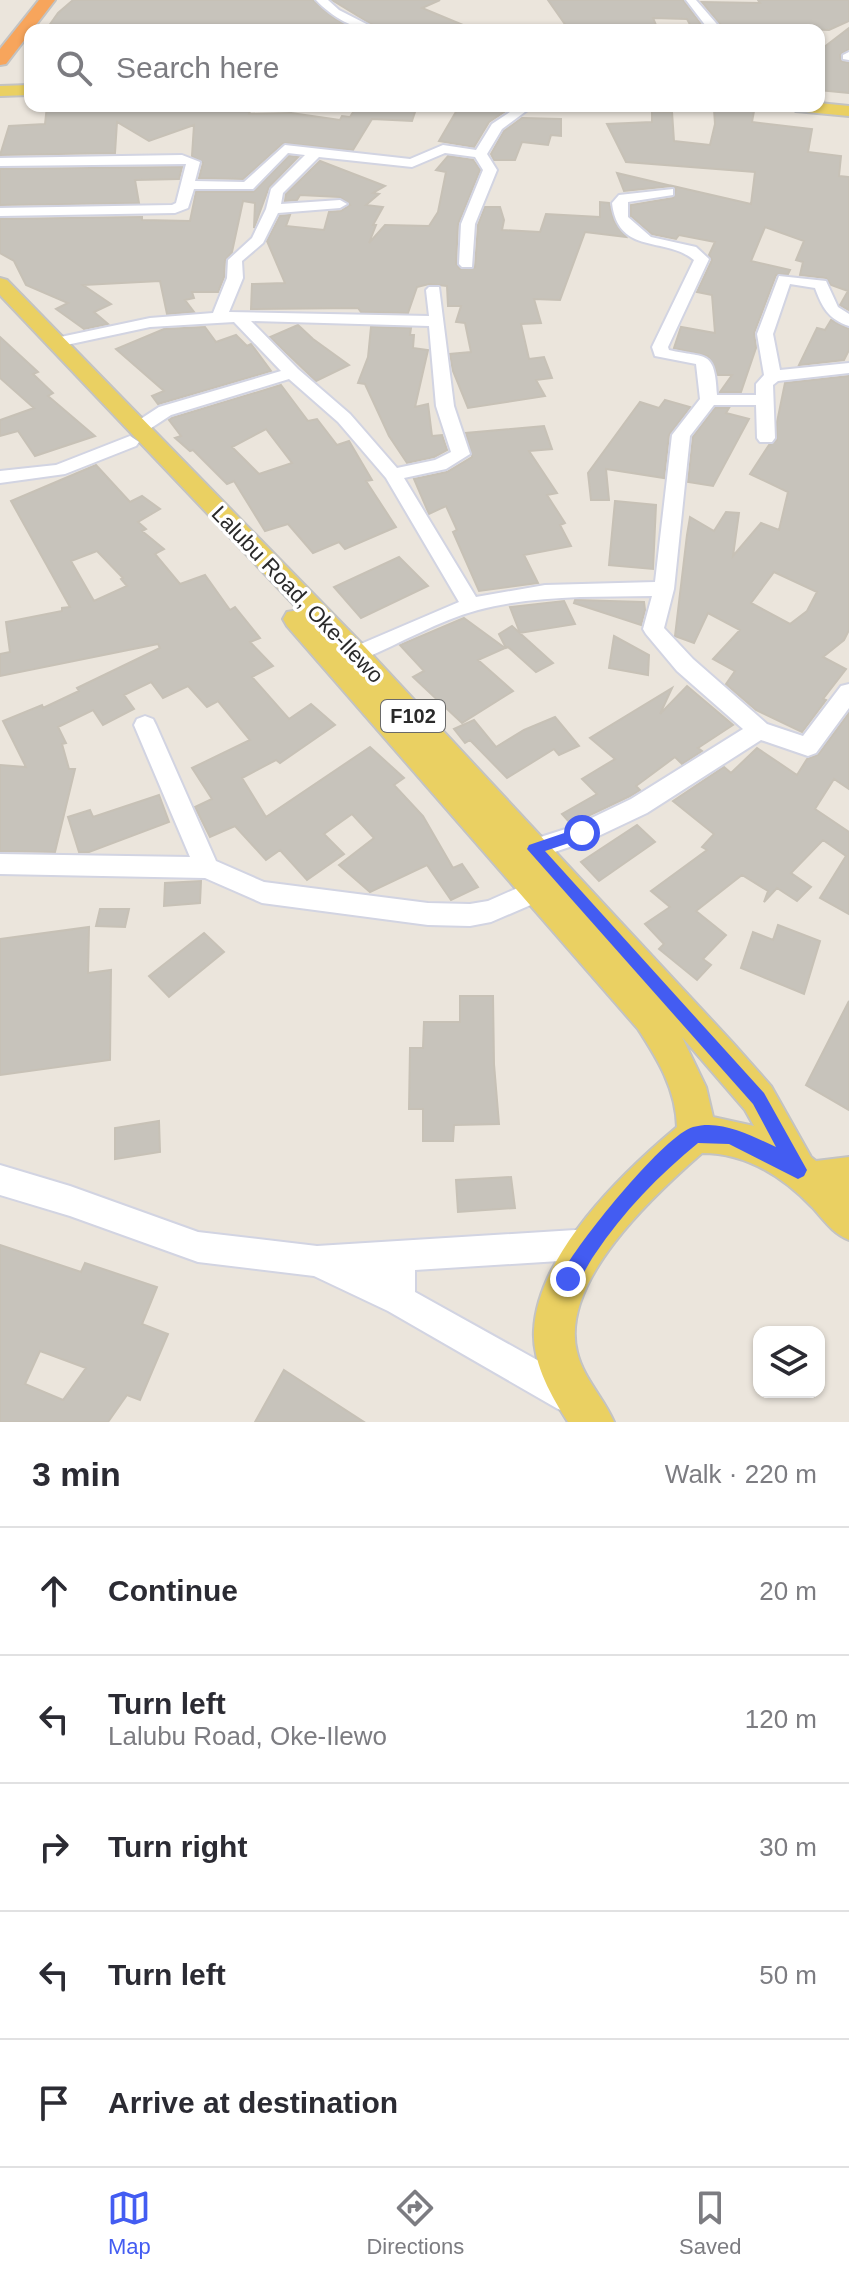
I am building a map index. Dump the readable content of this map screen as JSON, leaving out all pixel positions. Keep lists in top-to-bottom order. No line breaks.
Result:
{"streets":{"main road":["Lalubu Road, Oke-Ilewo","F102"]},"crossings":[["Lalubu Road, Oke-Ilewo","F102"]],"page":{"search":"Search here","heading":["3 min","Walk · 220 m"],"list":[["Continue","20 m"],["Turn left","Lalubu Road, Oke-Ilewo","120 m"],["Turn right","30 m"],["Turn left","50 m"],"Arrive at destination"],"nav":["Map","Directions","Saved"]}}
